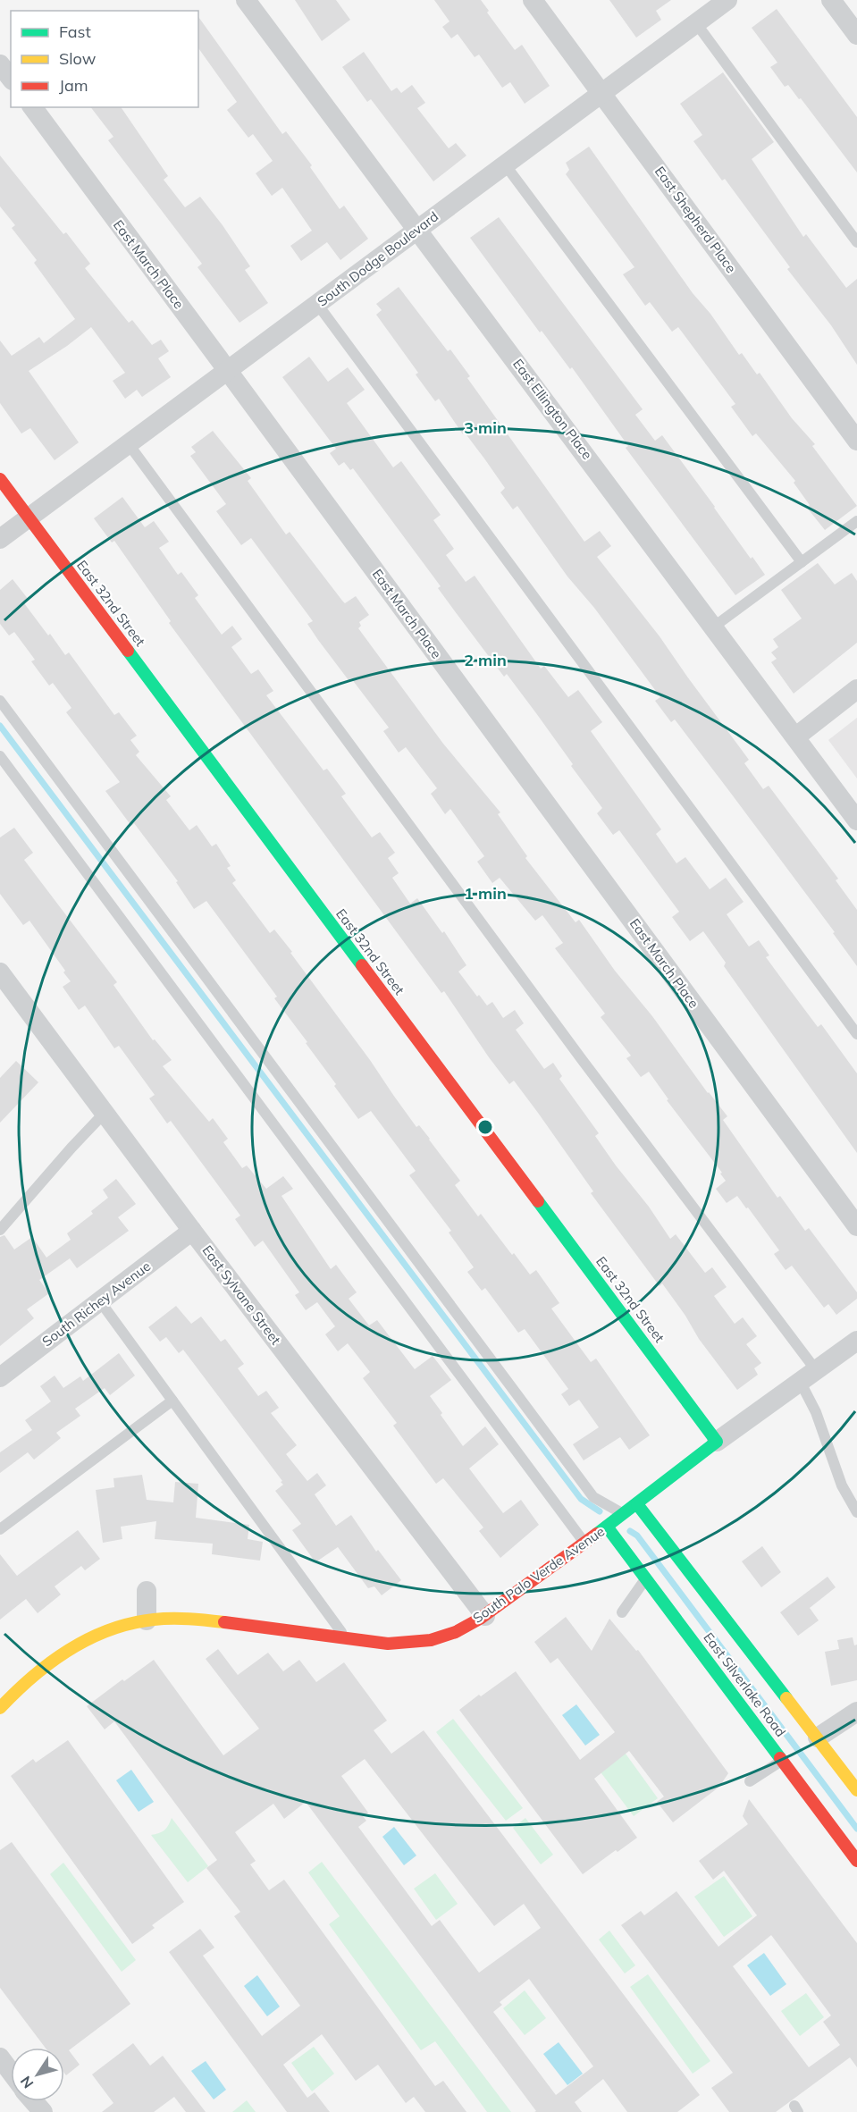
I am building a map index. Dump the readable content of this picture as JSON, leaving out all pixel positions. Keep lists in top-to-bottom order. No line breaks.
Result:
{"streets":{"street":["East Shepherd Place","South Dodge Boulevard","East March Place","East Ellington Place","East 32nd Street","East Sylvane Street","South Richey Avenue","South Palo Verde Avenue","East Silverlake Road"]},"crossings":[["East Shepherd Place","South Dodge Boulevard"],["South Dodge Boulevard","East March Place"],["South Dodge Boulevard","East Ellington Place"],["South Dodge Boulevard","East 32nd Street"],["East 32nd Street","South Palo Verde Avenue"],["East Sylvane Street","South Richey Avenue"],["East Sylvane Street","South Palo Verde Avenue"],["South Palo Verde Avenue","East Silverlake Road"]],"legend":["Fast","Slow","Jam"],"north":"bottom left","rings":["3 min","2 min","1 min"]}
